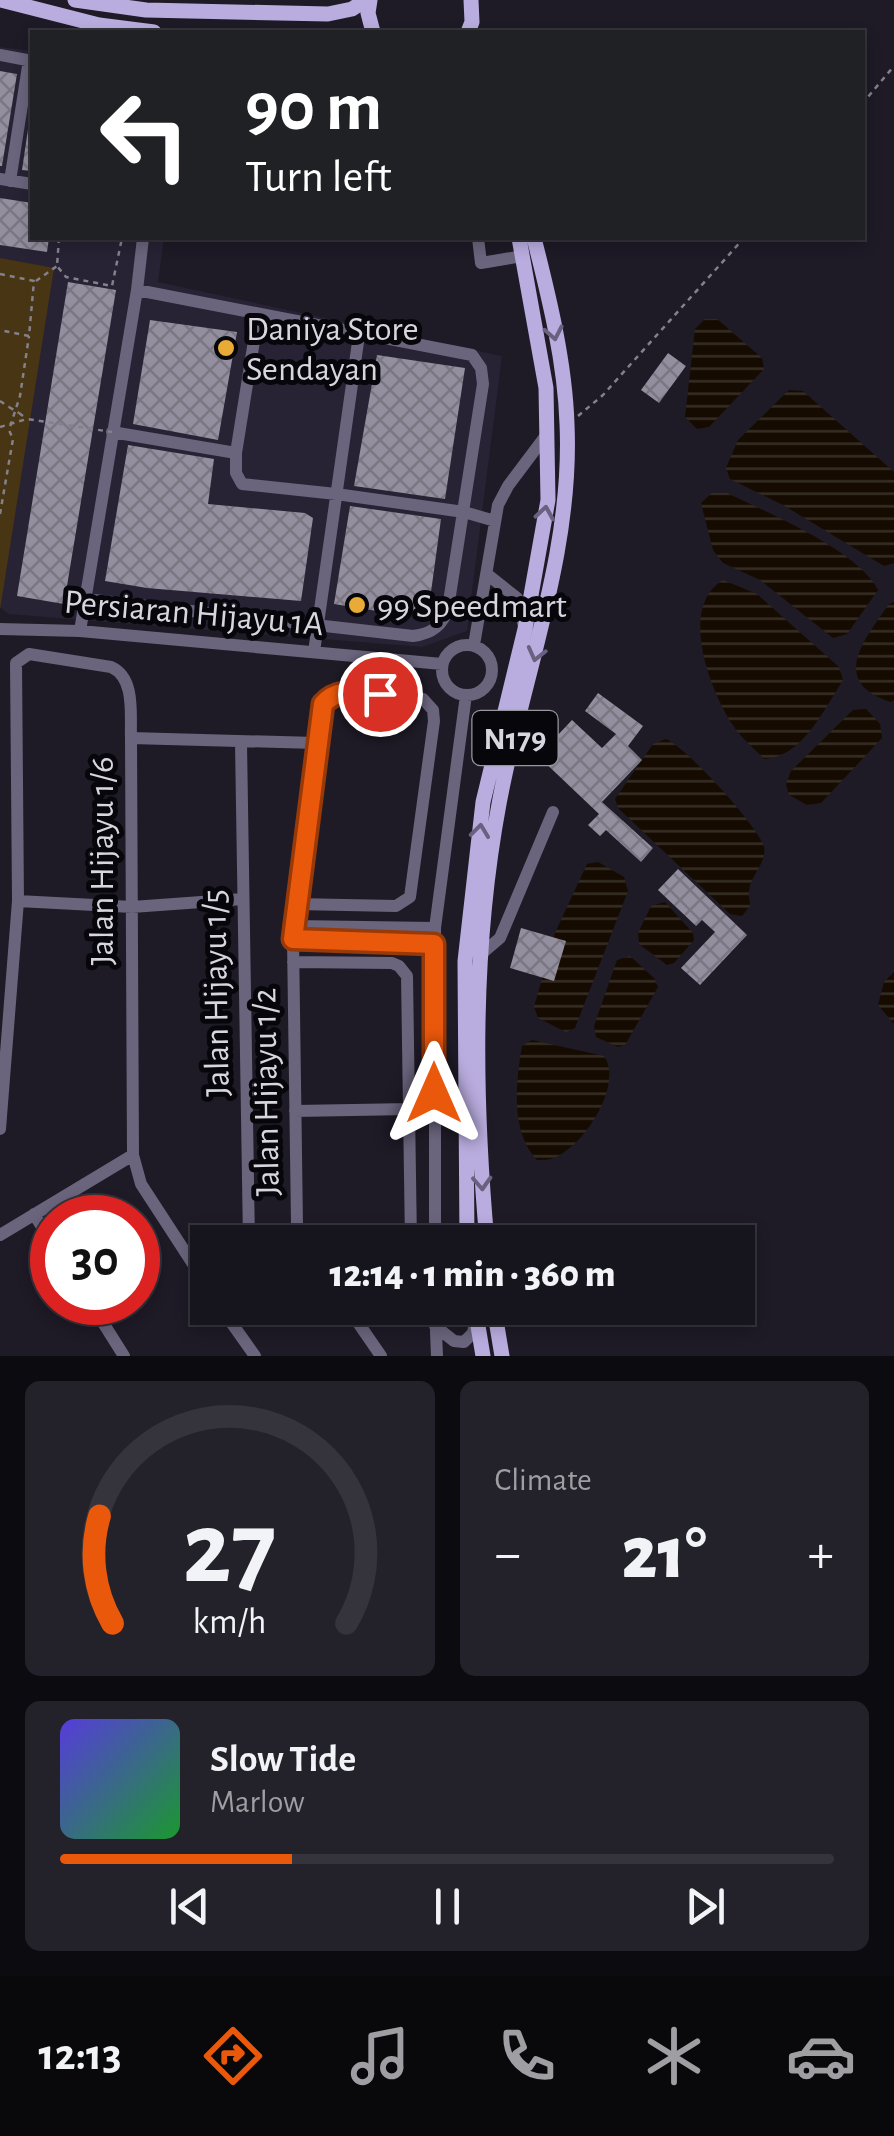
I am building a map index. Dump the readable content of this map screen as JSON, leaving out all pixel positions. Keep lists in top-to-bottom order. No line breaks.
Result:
{"streets":{"main road":["N179"],"street":["Persiaran Hijayu 1A","Jalan Hijayu 1/6","Jalan Hijayu 1/5","Jalan Hijayu 1/2"]},"places":["Daniya Store Sendayan","99 Speedmart"],"page":{"turn":["90 m","Turn left"],"limit":"30","trip":"12:14 · 1 min · 360 m","tile":"Climate","heat":["−","21°","+"],"song":["Slow Tide","Marlow"],"tabs":"12:13","gauge":["27","km/h"]}}
